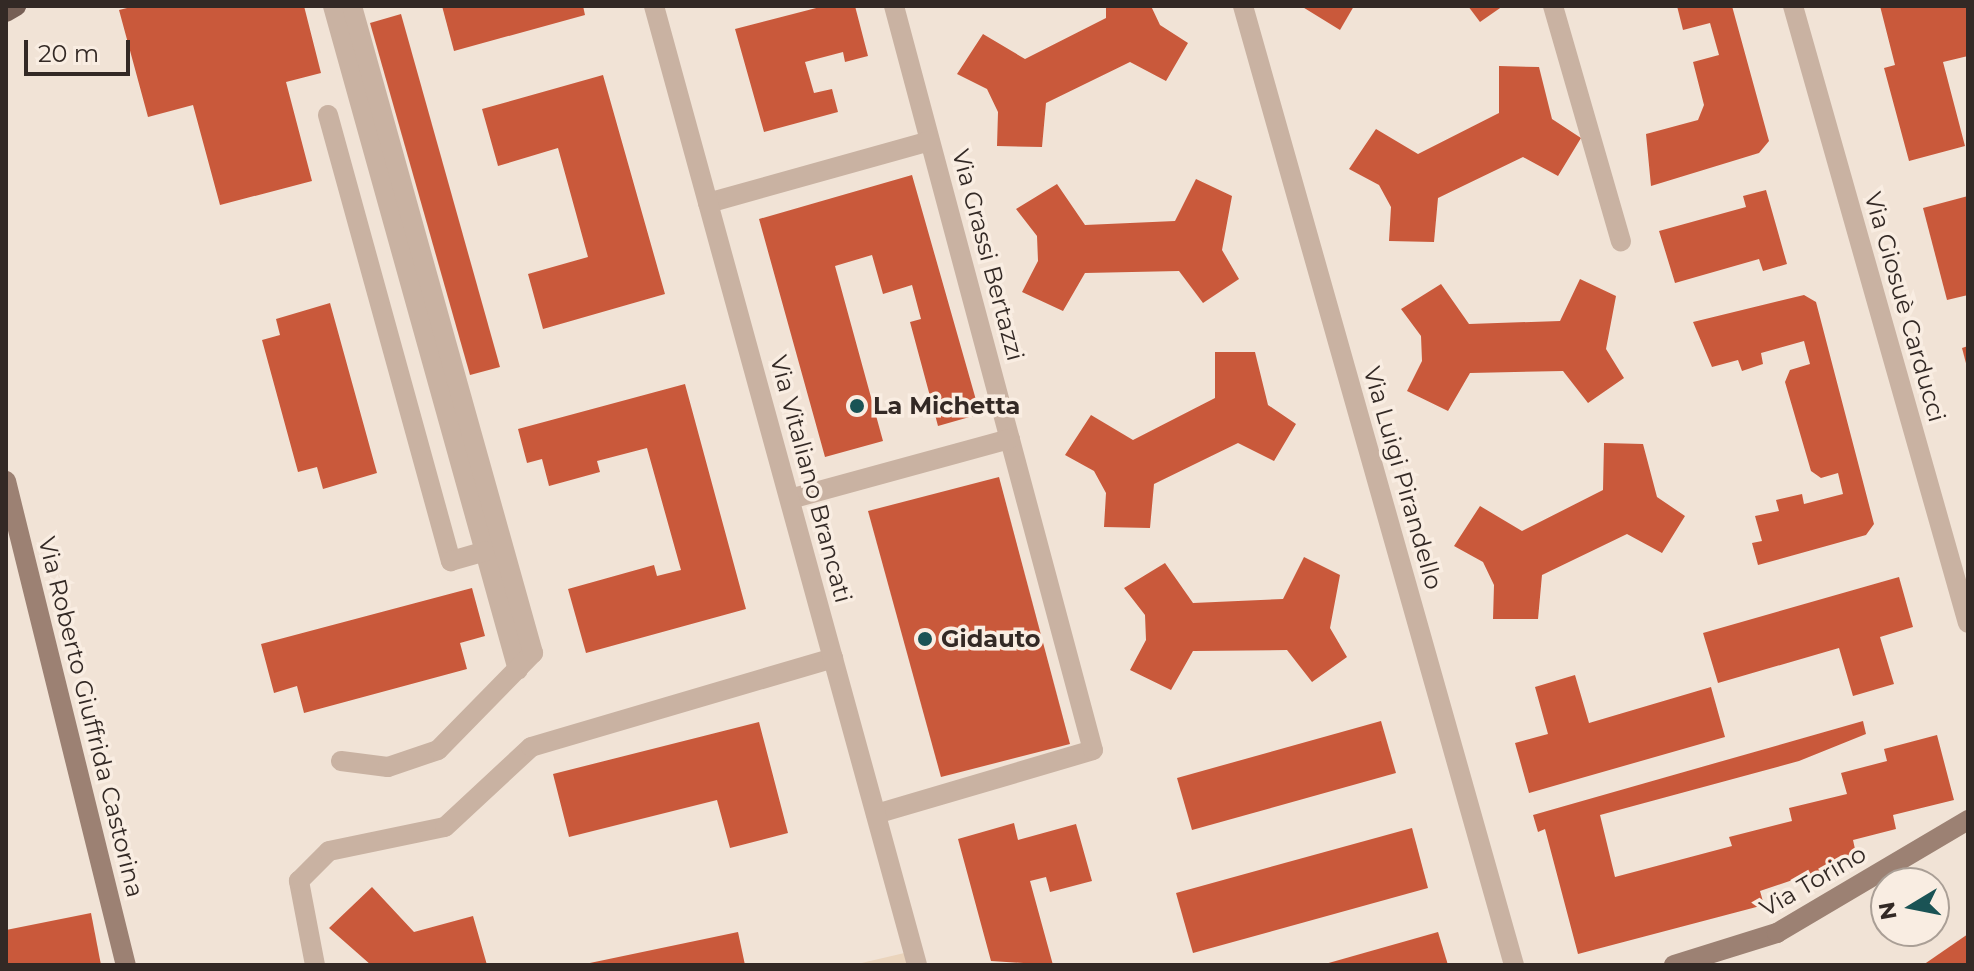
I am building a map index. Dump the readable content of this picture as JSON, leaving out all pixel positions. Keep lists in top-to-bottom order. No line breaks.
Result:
{"streets":{"main road":["Via Roberto Giuffrida Castorina","Via Torino"],"street":["Via Grassi Bertazzi","Via Giosuè Carducci","Via Luigi Pirandello","Via Vitaliano Brancati"]},"crossings":[["Via Grassi Bertazzi","Via Vitaliano Brancati"]],"places":["La Michetta","Gidauto"],"scale_bar":"20 m","north":"left"}
